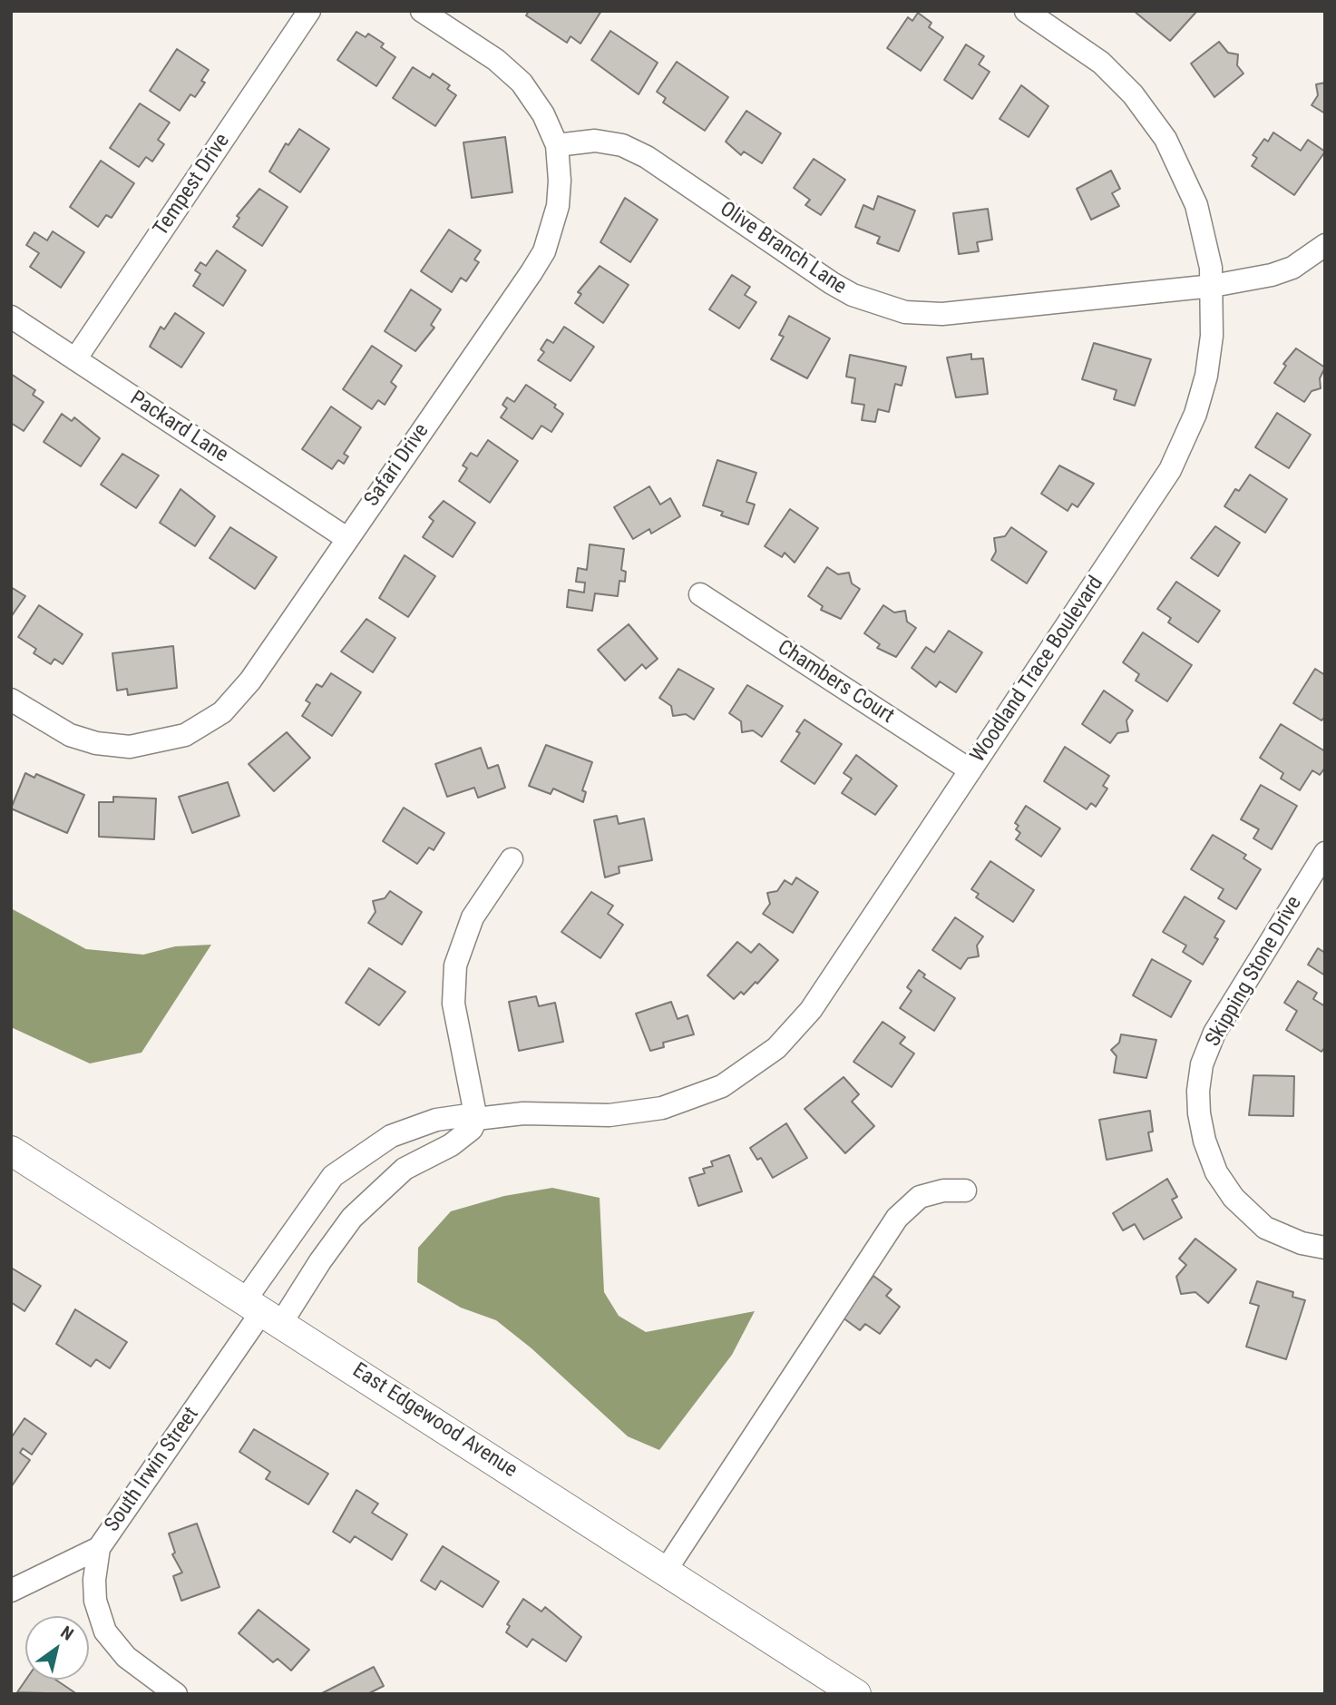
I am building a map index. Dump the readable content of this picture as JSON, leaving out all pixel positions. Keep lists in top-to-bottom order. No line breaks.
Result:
{"streets":{"main road":["East Edgewood Avenue"],"street":["Tempest Drive","Olive Branch Lane","Packard Lane","Safari Drive","Woodland Trace Boulevard","Chambers Court","Skipping Stone Drive","South Irwin Street"]},"crossings":[["Tempest Drive","Packard Lane"],["Olive Branch Lane","Safari Drive"],["Olive Branch Lane","Woodland Trace Boulevard"],["Packard Lane","Safari Drive"],["Woodland Trace Boulevard","Chambers Court"],["Woodland Trace Boulevard","East Edgewood Avenue"],["Woodland Trace Boulevard","South Irwin Street"],["East Edgewood Avenue","South Irwin Street"]],"north":"top right"}
